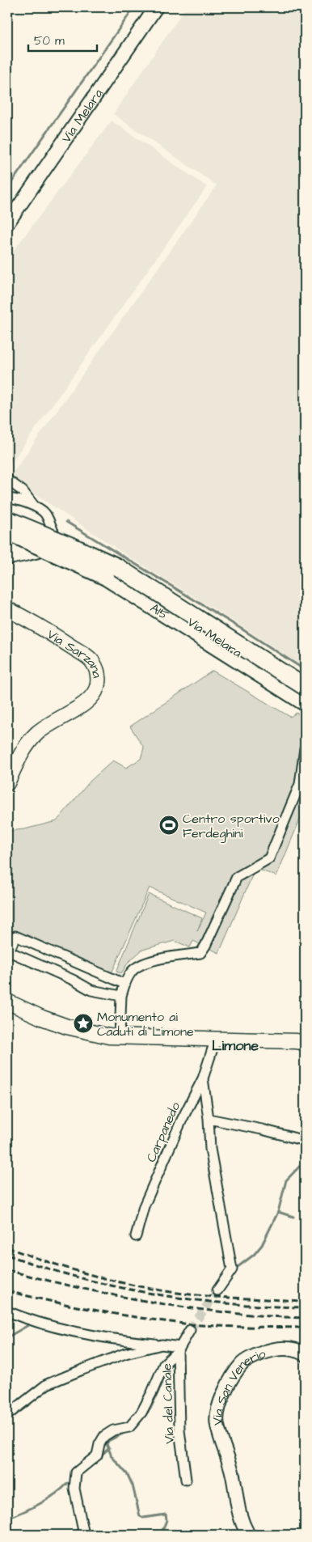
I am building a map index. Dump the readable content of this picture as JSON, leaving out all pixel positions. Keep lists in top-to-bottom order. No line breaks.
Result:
{"streets":{"highway":["A15"],"main road":["Via Sarzana"],"street":["Via Melara","Carpanedo","Via San Venerio","Via del Canale"]},"districts":["Limone"],"places":{"sports":["Centro sportivo Ferdeghini"],"place":["Monumento ai Caduti di Limone"]},"scale_bar":"50 m"}
